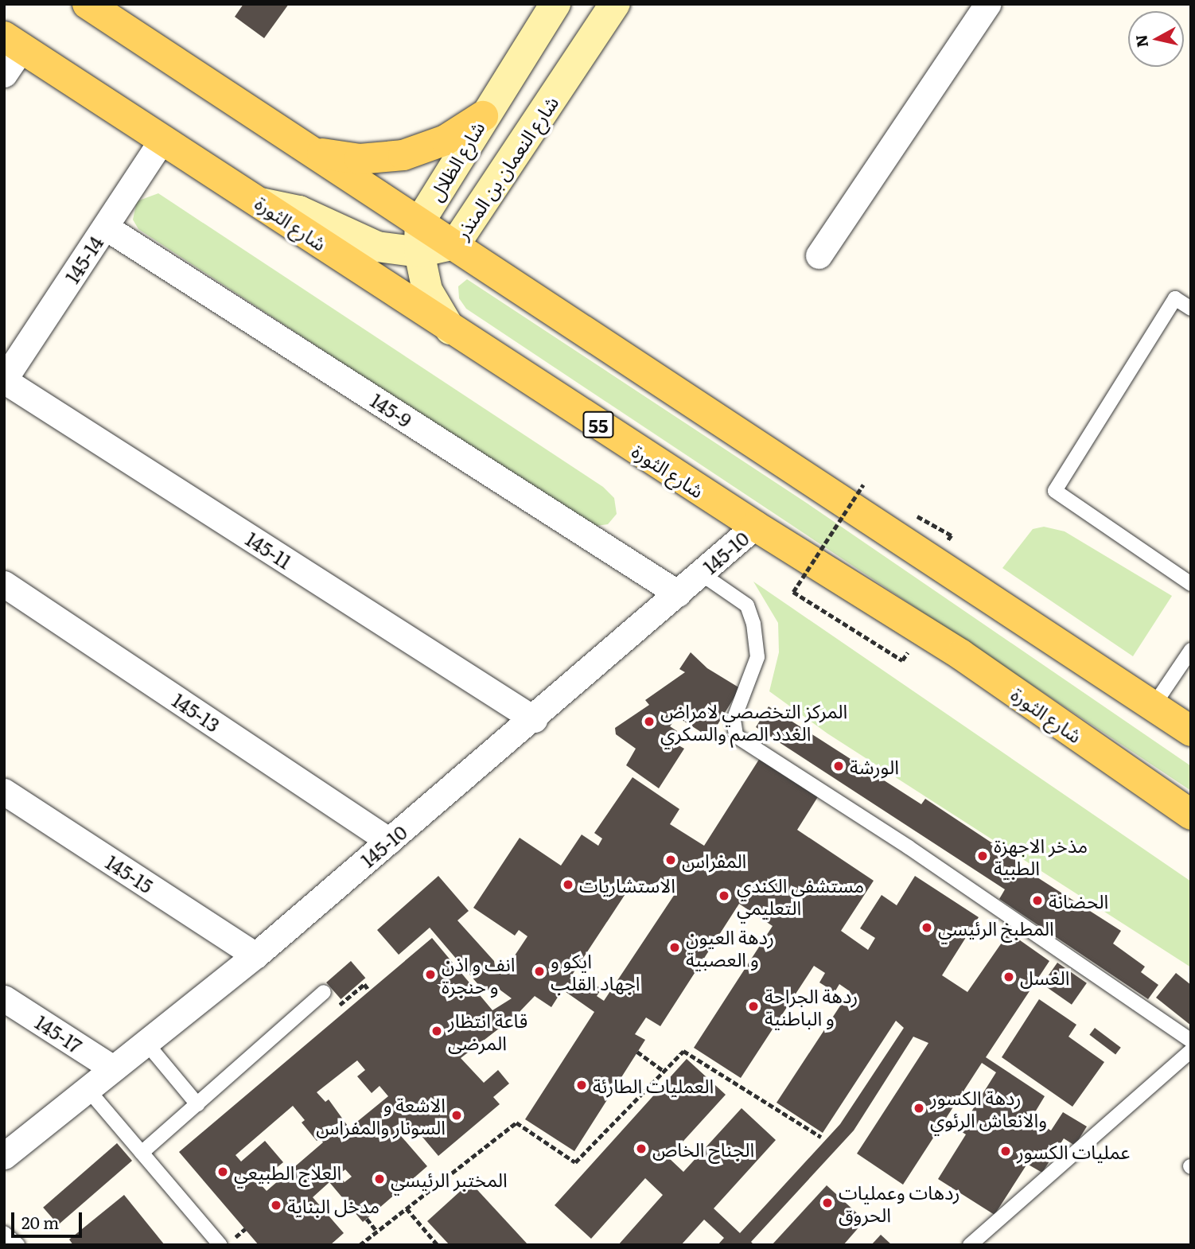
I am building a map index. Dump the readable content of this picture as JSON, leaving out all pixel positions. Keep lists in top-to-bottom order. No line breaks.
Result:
{"streets":{"main road":["شارع الثورة","55"],"street":["شارع الظلال","شارع النعمان بن المنذر","145-14","145-9","145-11","145-10","145-13","145-15","145-17"]},"crossings":[["شارع الظلال","شارع النعمان بن المنذر"],["شارع الظلال","شارع الثورة"],["شارع النعمان بن المنذر","شارع الثورة"],["شارع الثورة","145-14"],["شارع الثورة","145-10"],["145-14","145-9"],["145-14","145-11"],["145-9","145-10"],["145-11","145-10"],["145-10","145-13"],["145-10","145-15"],["145-10","145-17"]],"places":["المركز التخصصي لامراض الغدد الصم والسكري","الورشة","مذخر الاجهزة الطبية","المفراس","الاستشاريات","مستشفى الكندي التعليمي","الحضانة","المطبخ الرئيسي","ردهة العيون و العصبية","ايكو و اجهاد القلب","انف و اذن و حنجرة","الغسل","ردهة الجراحة و الباطنية","قاعة انتظار المرضى","العمليات الطارئة","ردهة الكسور والانعاش الرئوي","الاشعة و السونار والمفراس","الجناح الخاص","عمليات الكسور","العلاج الطبيعي","المختبر الرئيسي","ردهات وعمليات الحروق","مدخل البناية"],"scale_bar":"20 m","north":"left"}
